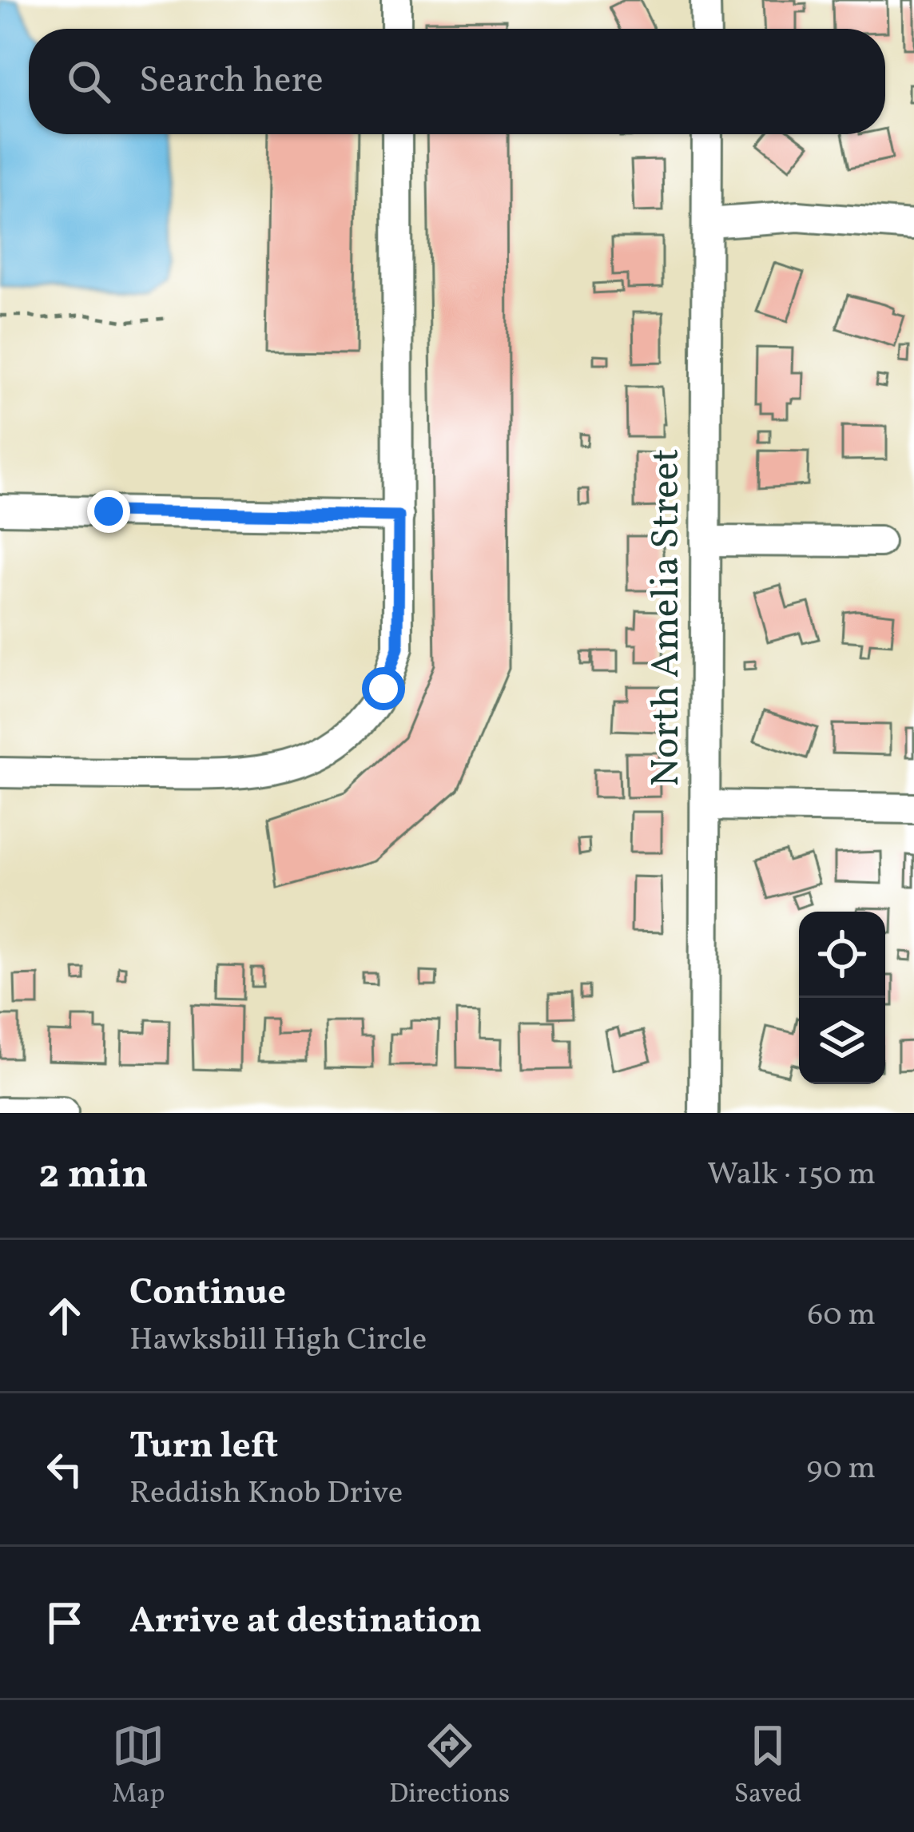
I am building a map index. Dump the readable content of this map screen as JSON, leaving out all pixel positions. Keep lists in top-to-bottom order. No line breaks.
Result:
{"streets":{"street":["North Amelia Street"]},"page":{"search":"Search here","heading":["2 min","Walk · 150 m"],"list":[["Continue","Hawksbill High Circle","60 m"],["Turn left","Reddish Knob Drive","90 m"],"Arrive at destination"],"nav":["Map","Directions","Saved"]}}
